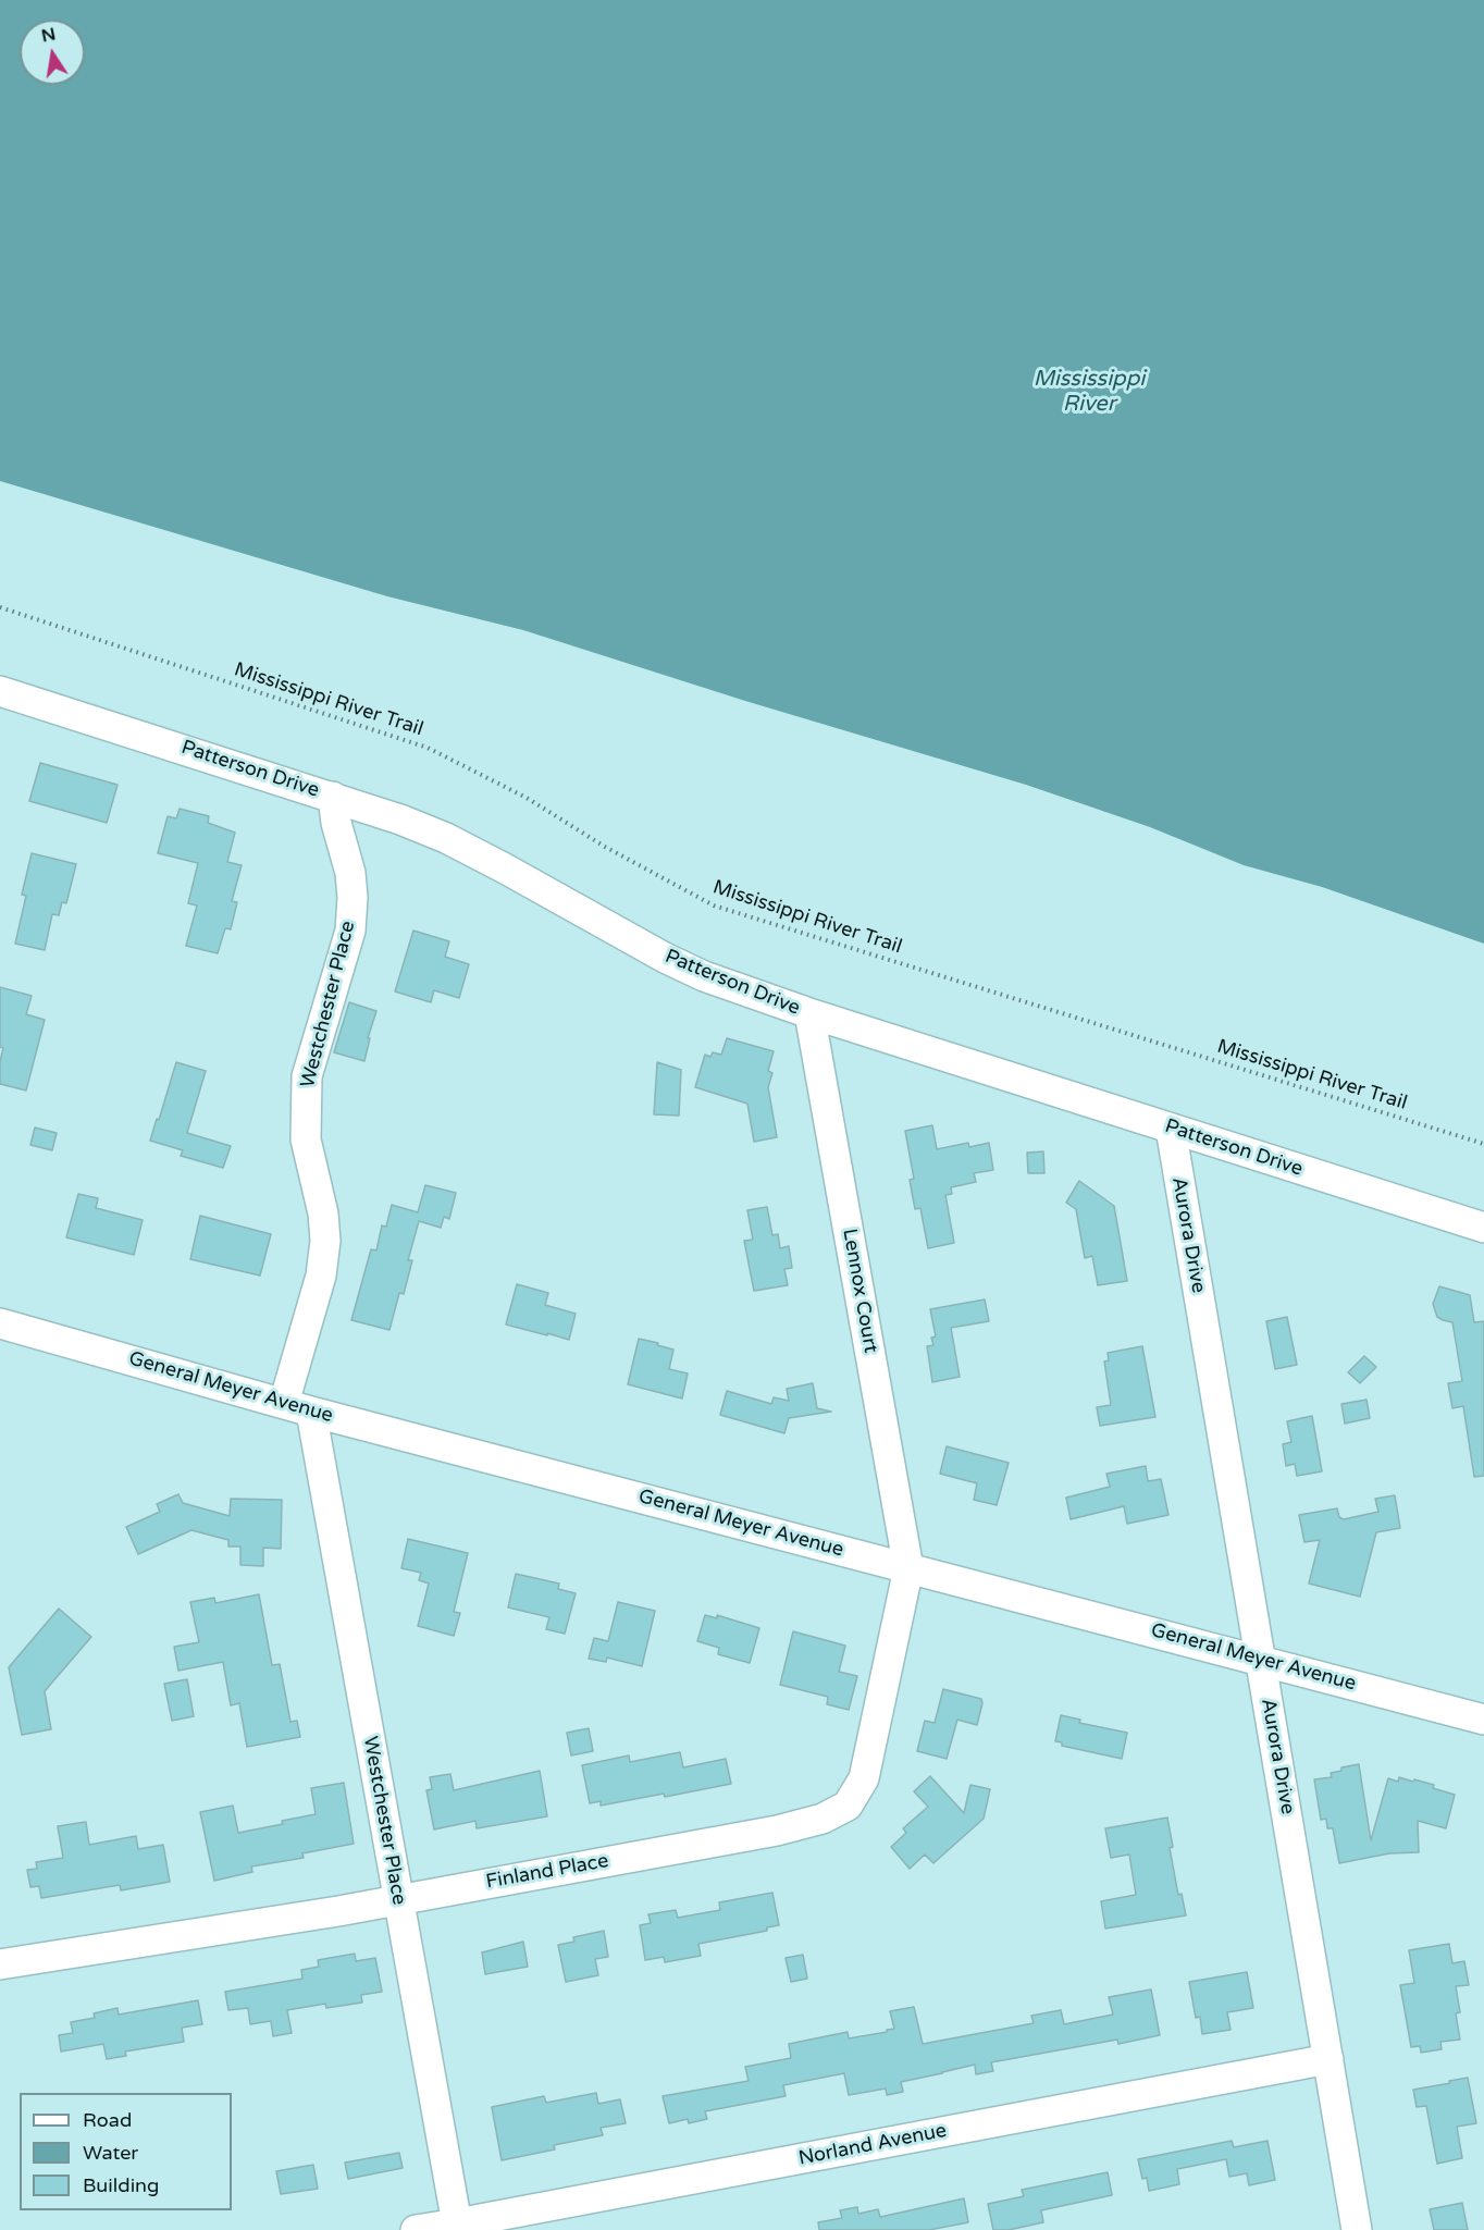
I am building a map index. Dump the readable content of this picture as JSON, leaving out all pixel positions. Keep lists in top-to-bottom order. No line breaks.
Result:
{"streets":{"street":["Patterson Drive","Westchester Place","Aurora Drive","Lennox Court","General Meyer Avenue","Finland Place","Norland Avenue"],"path":["Mississippi River Trail"]},"crossings":[["Patterson Drive","Westchester Place"],["Patterson Drive","Aurora Drive"],["Patterson Drive","Lennox Court"],["Westchester Place","General Meyer Avenue"],["Westchester Place","Finland Place"],["Westchester Place","Norland Avenue"],["Aurora Drive","General Meyer Avenue"],["Aurora Drive","Norland Avenue"],["Lennox Court","General Meyer Avenue"],["Lennox Court","Finland Place"],["General Meyer Avenue","Finland Place"]],"water":["Mississippi River"],"legend":["Road","Water","Building"],"north":"top"}
